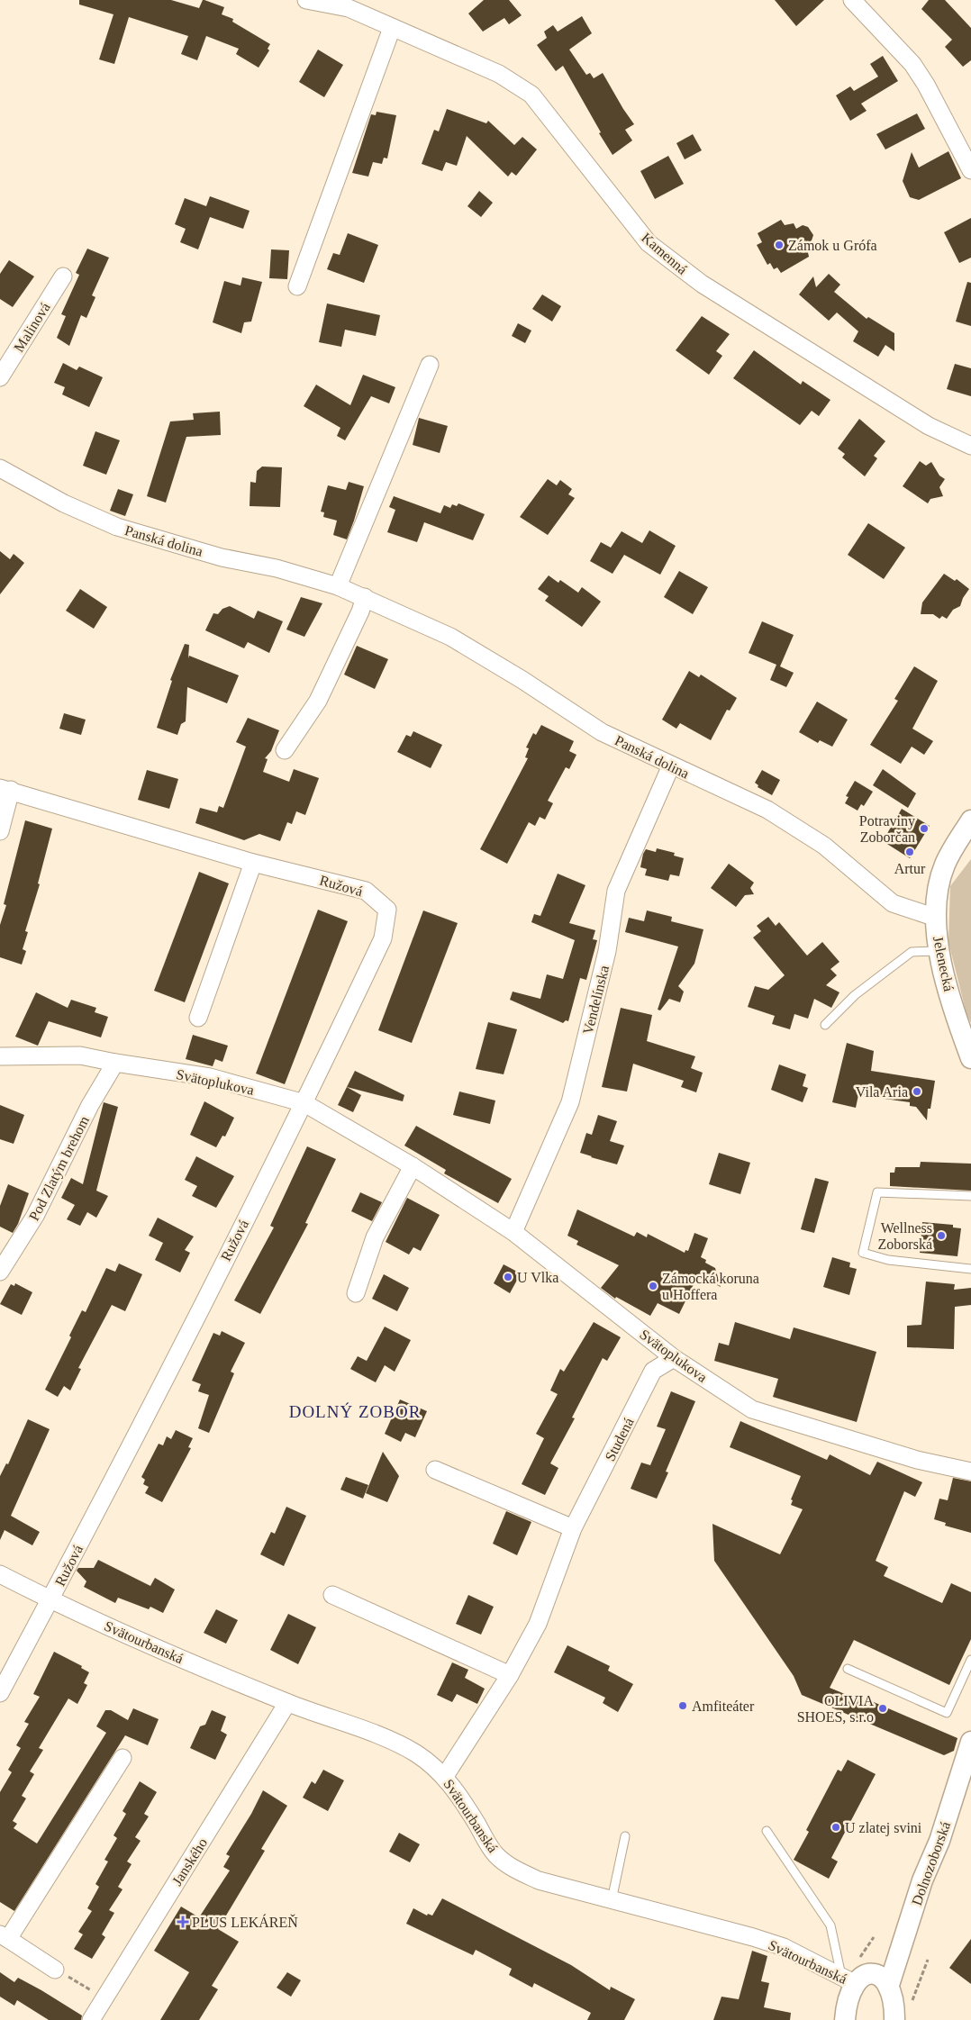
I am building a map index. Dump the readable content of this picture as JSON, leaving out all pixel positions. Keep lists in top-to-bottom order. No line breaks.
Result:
{"streets":{"street":["Kamenná","Malinová","Panská dolina","Ružová","Jelenecká","Vendelínska","Svätoplukova","Pod Zlatým brehom","Studená","Svätourbanská","Janského","Dolnozoborská"]},"crossings":[["Panská dolina","Jelenecká"],["Panská dolina","Vendelínska"],["Ružová","Svätoplukova"],["Ružová","Svätourbanská"],["Vendelínska","Svätoplukova"],["Svätoplukova","Pod Zlatým brehom"],["Svätoplukova","Studená"],["Studená","Svätourbanská"],["Svätourbanská","Janského"]],"districts":["DOLNÝ ZOBOR"],"places":{"other":["Zámok u Grófa","Potraviny Zoborčan","Artur","Vila Aria","Wellness Zoborská","U Vlka","Zámocká koruna u Hoffera","Amfiteáter","OLIVIA SHOES, s.r.o","U zlatej svini"],"health":["PLUS LEKÁREŇ"]}}
